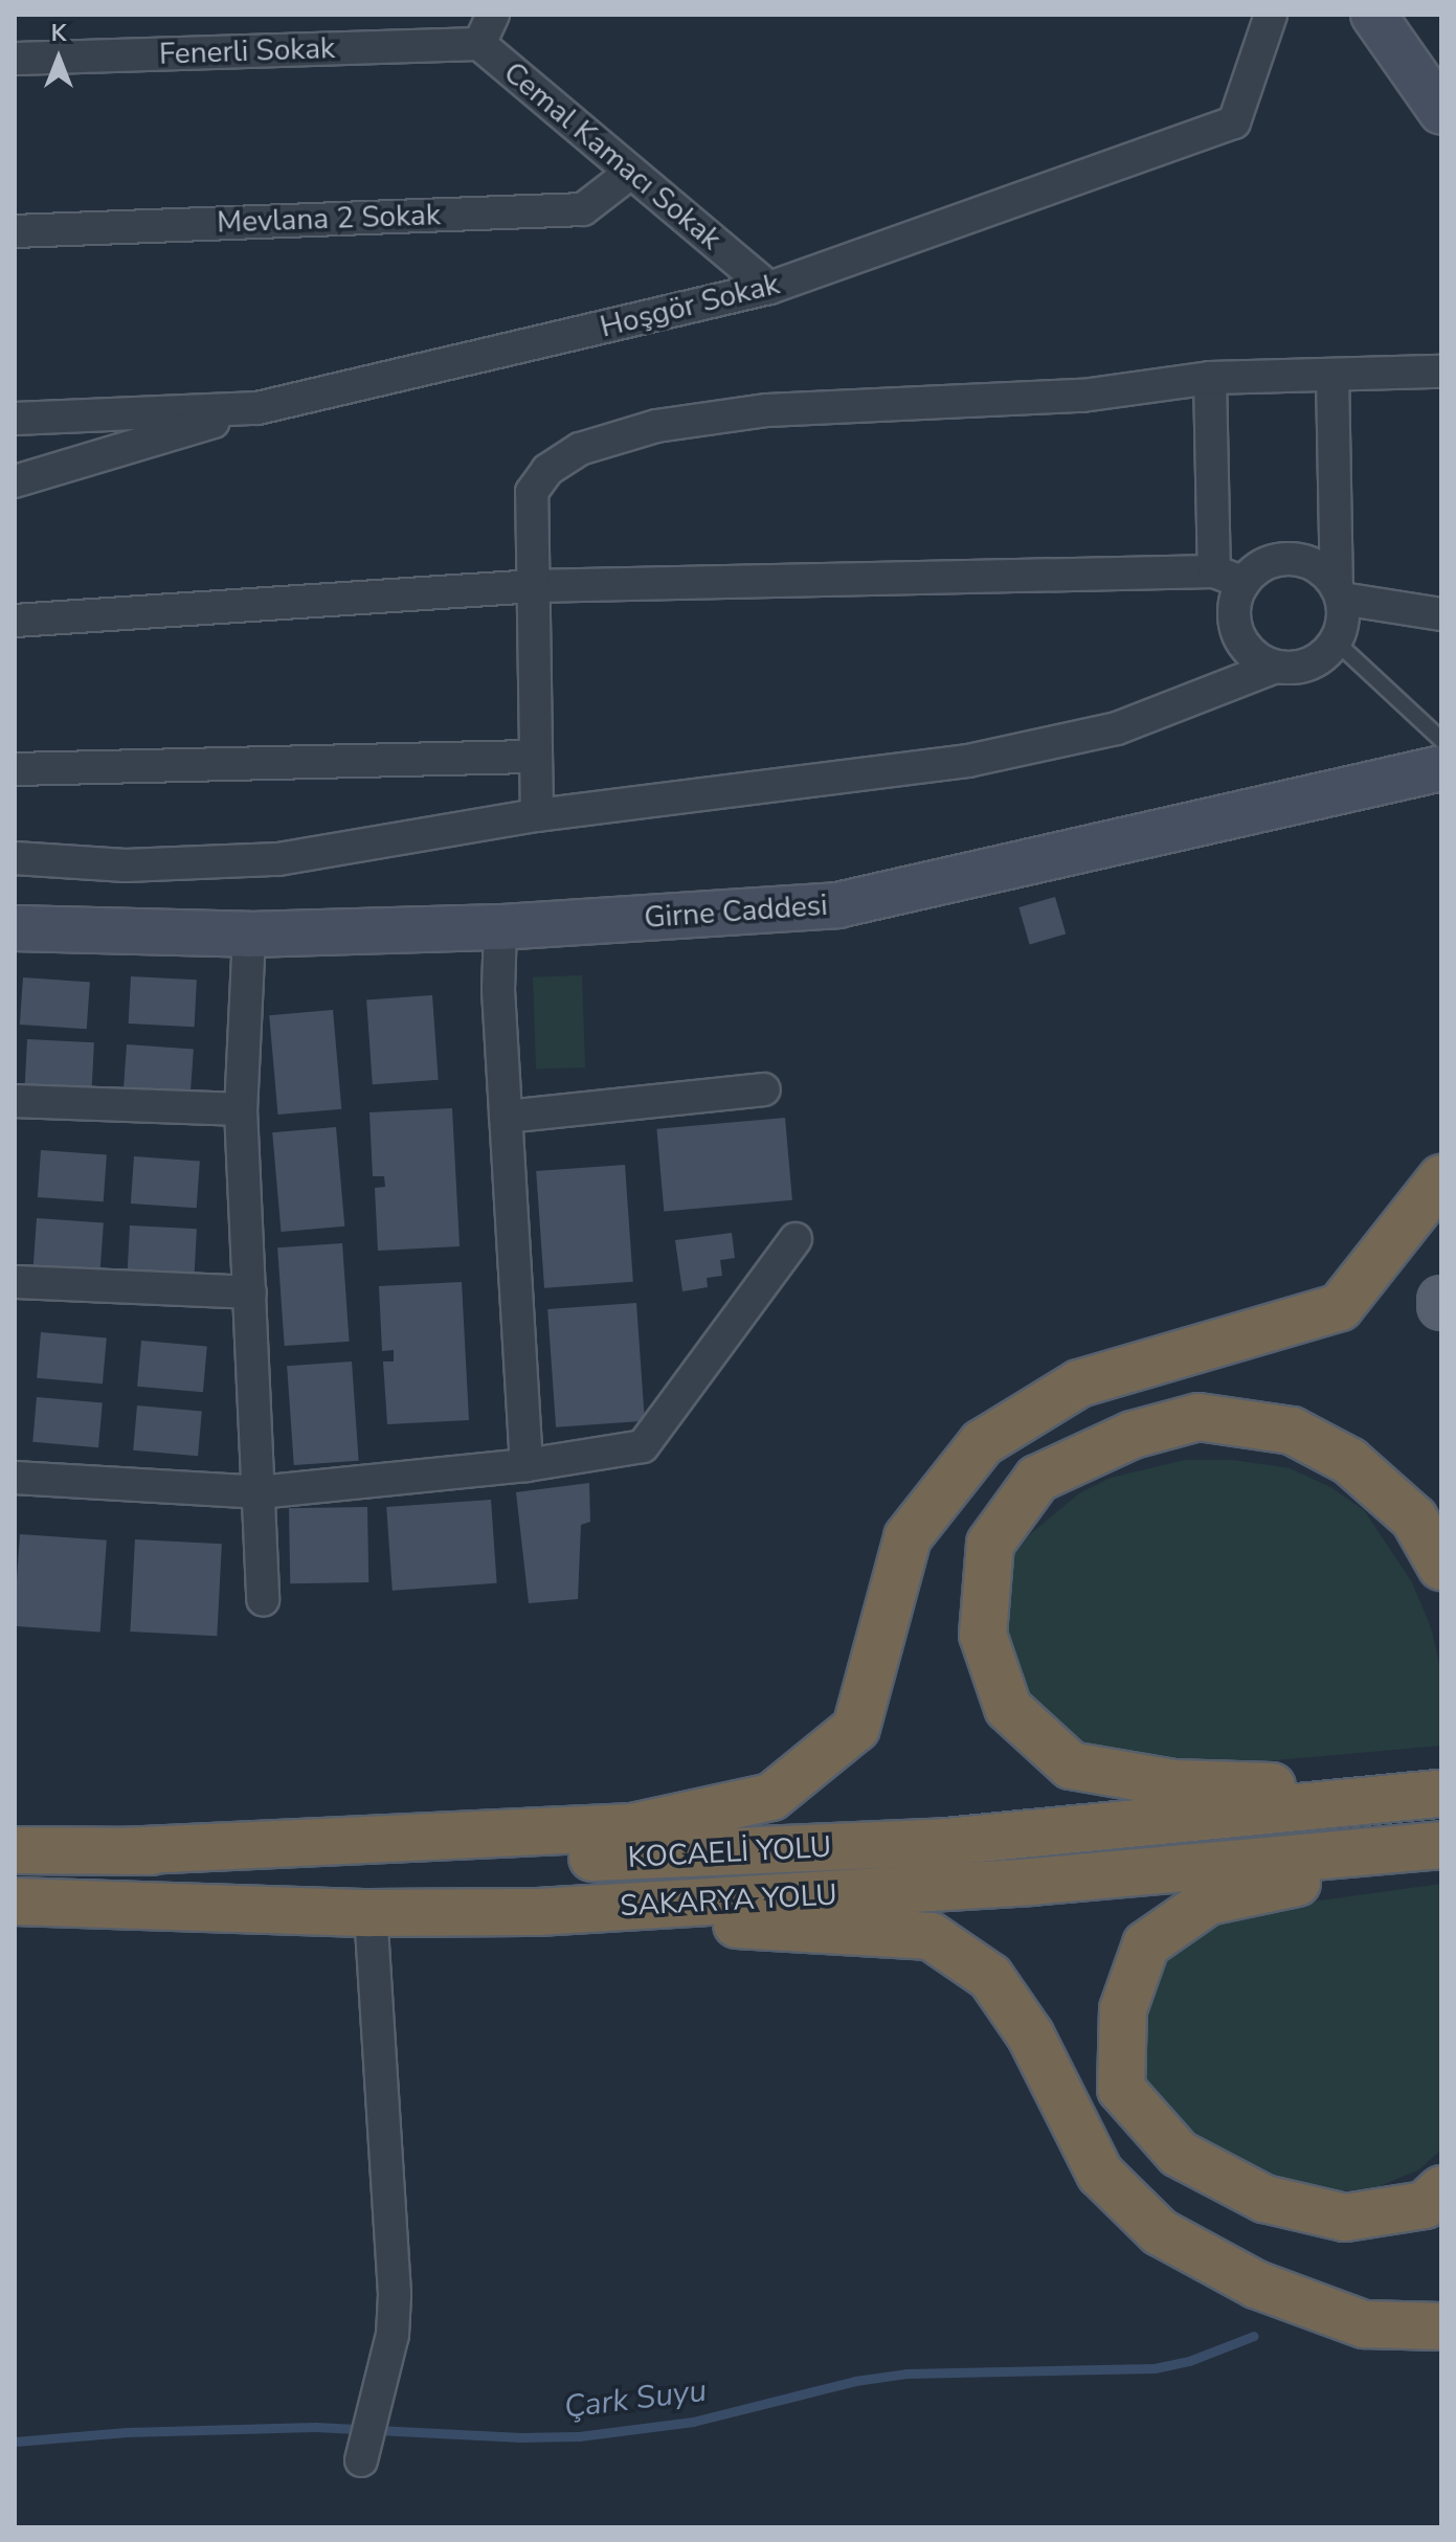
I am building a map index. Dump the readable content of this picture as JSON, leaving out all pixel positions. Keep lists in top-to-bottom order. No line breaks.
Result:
{"streets":{"highway":["KOCAELİ YOLU","SAKARYA YOLU"],"street":["Fenerli Sokak","Cemal Kamacı Sokak","Mevlana 2 Sokak","Hoşgör Sokak","Girne Caddesi"]},"crossings":[["Fenerli Sokak","Cemal Kamacı Sokak"],["Cemal Kamacı Sokak","Mevlana 2 Sokak"],["Cemal Kamacı Sokak","Hoşgör Sokak"]],"water":["Çark Suyu"],"north":"top"}
